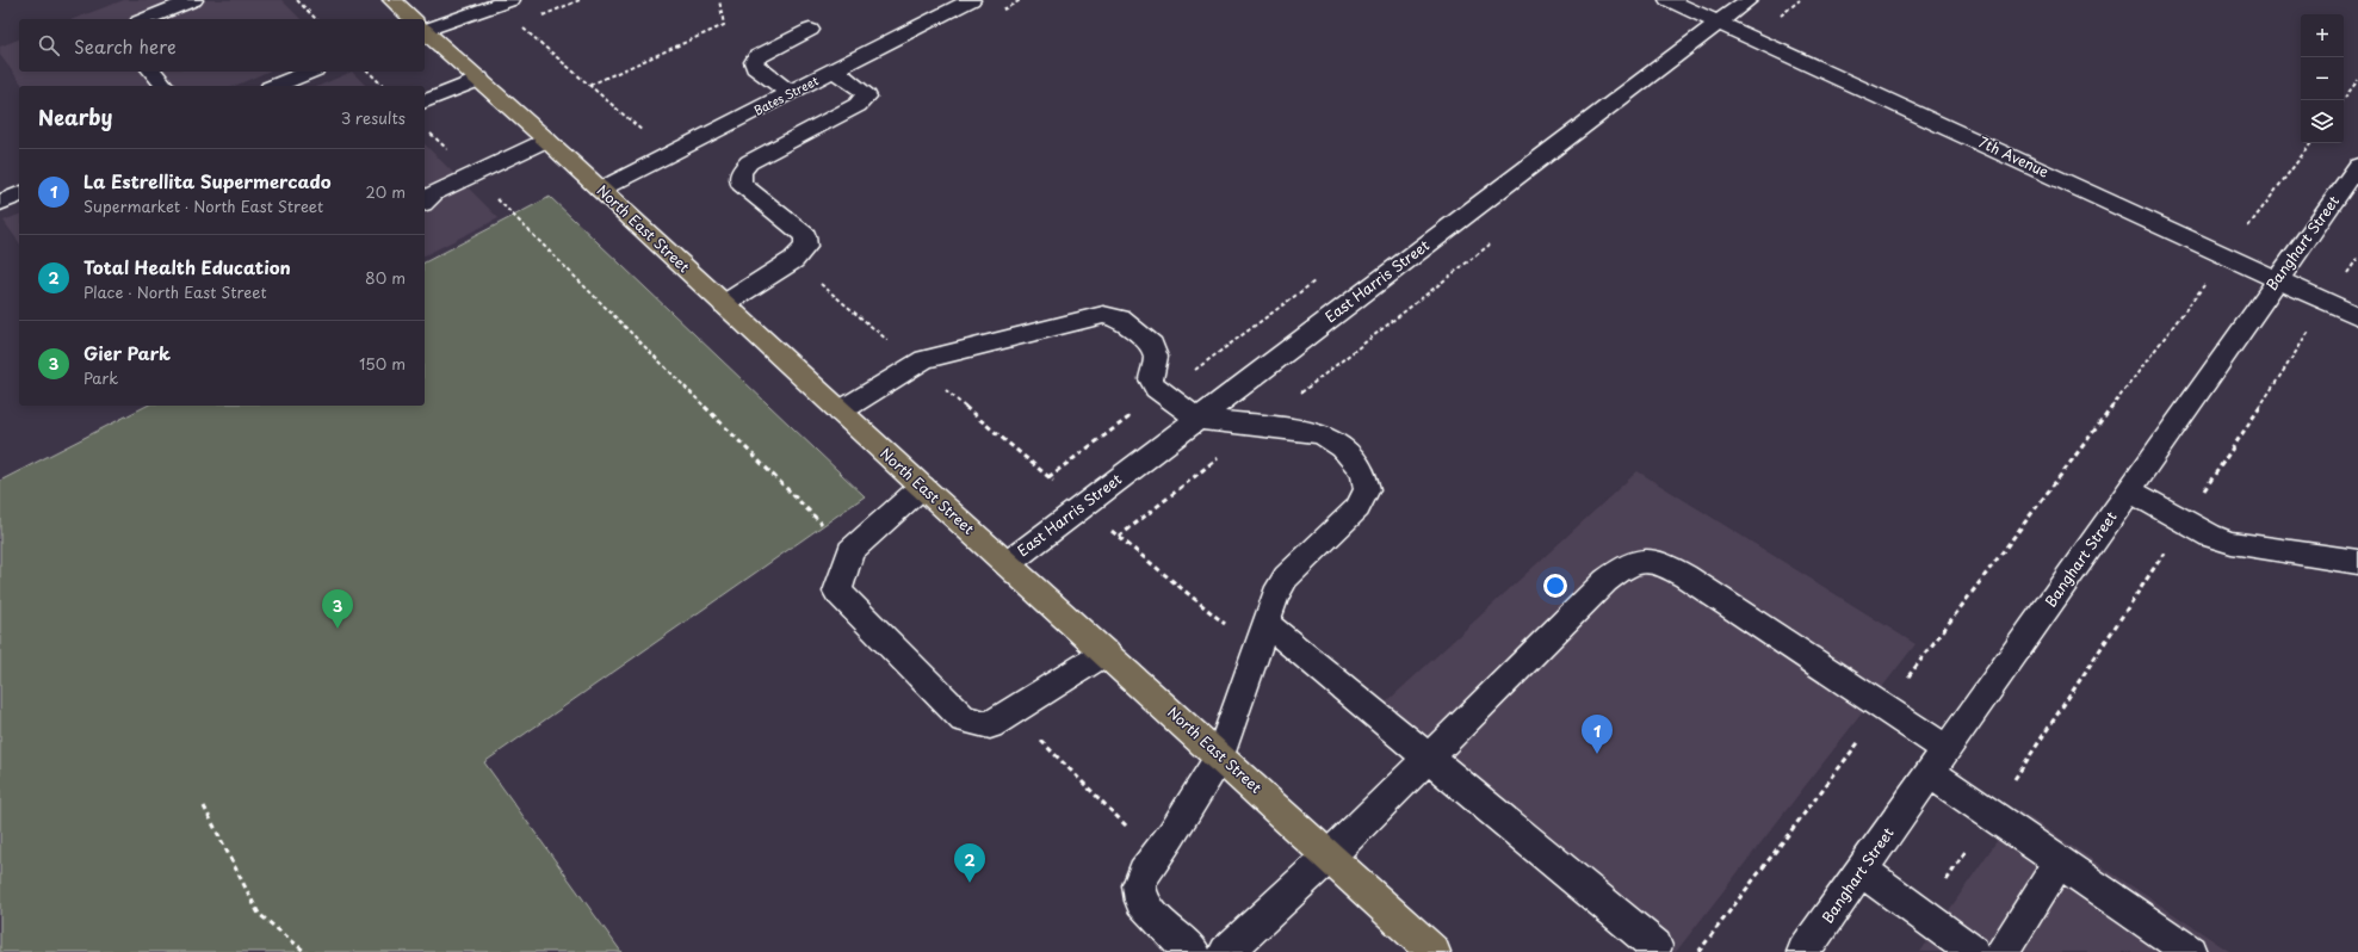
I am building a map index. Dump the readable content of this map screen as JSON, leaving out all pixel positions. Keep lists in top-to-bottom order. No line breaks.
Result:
{"streets":{"main road":["North East Street"],"street":["Bates Street","7th Avenue","Banghart Street","East Harris Street"]},"crossings":[["Bates Street","North East Street"],["7th Avenue","Banghart Street"],["7th Avenue","East Harris Street"],["North East Street","East Harris Street"]],"page":{"map_buttons":["+","−"],"search":"Search here","heading":["Nearby","3 results"],"list":[{"mark":"1","name":"La Estrellita Supermercado","note":"Supermarket · North East Street","value":"20 m"},{"mark":"2","name":"Total Health Education","note":"Place · North East Street","value":"80 m"},{"mark":"3","name":"Gier Park","note":"Park","value":"150 m"}],"pins":["3","1","2"]}}
